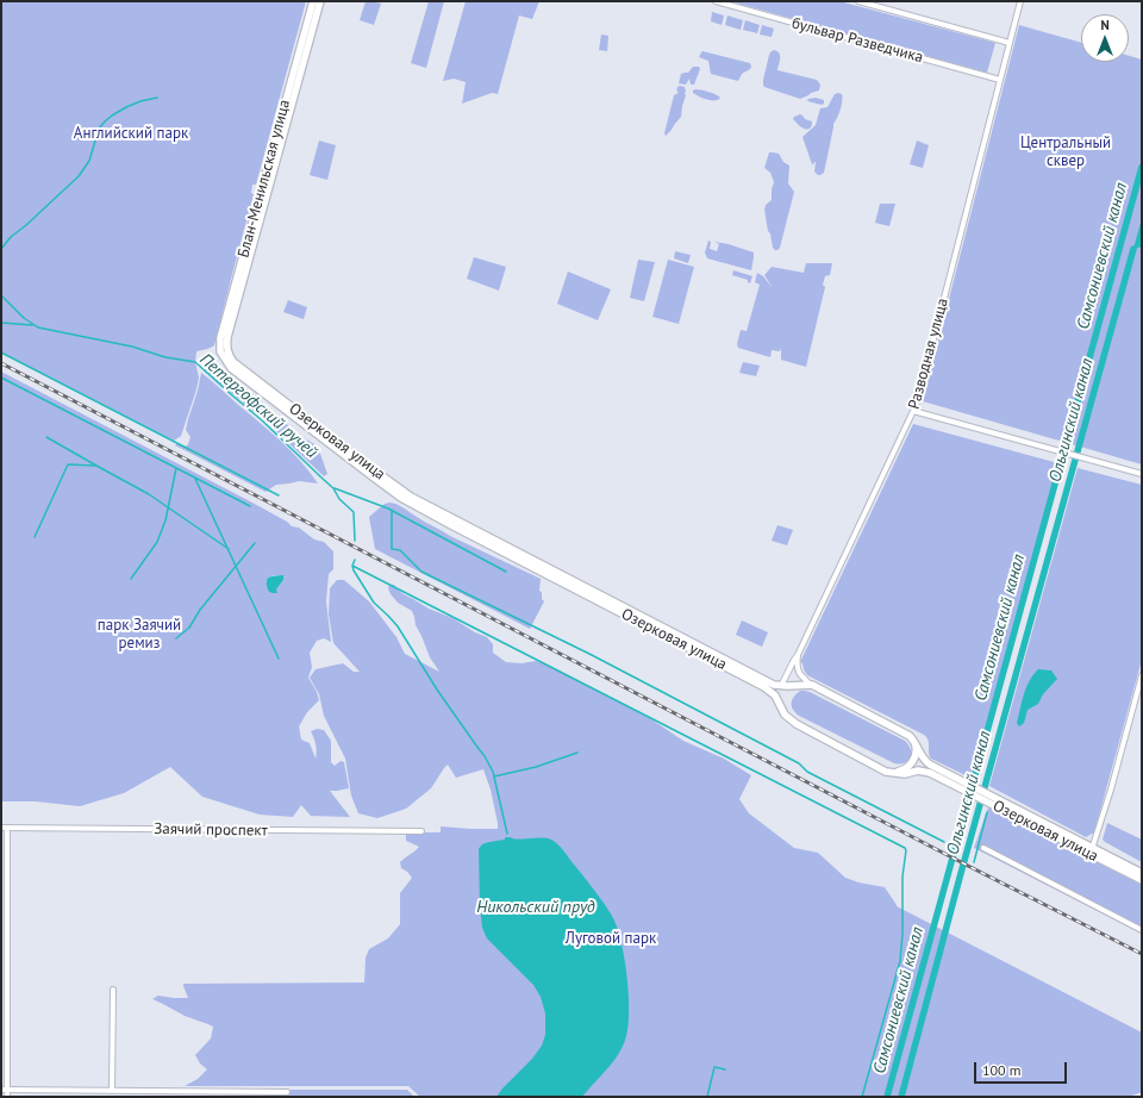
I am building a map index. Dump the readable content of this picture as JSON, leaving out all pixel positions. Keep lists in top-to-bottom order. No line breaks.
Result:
{"streets":{"street":["бульвар Разведчика","Блан-Менильская улица","Разводная улица","Озерковая улица","Заячий проспект"]},"crossings":[["бульвар Разведчика","Разводная улица"],["Блан-Менильская улица","Озерковая улица"],["Разводная улица","Озерковая улица"]],"water":["Самсониевский канал","Петергофский ручей","Ольгинский канал","Никольский пруд"],"parks":["Английский парк","Центральный сквер","парк Заячий ремиз","Луговой парк"],"scale_bar":"100 m","north":"top"}
